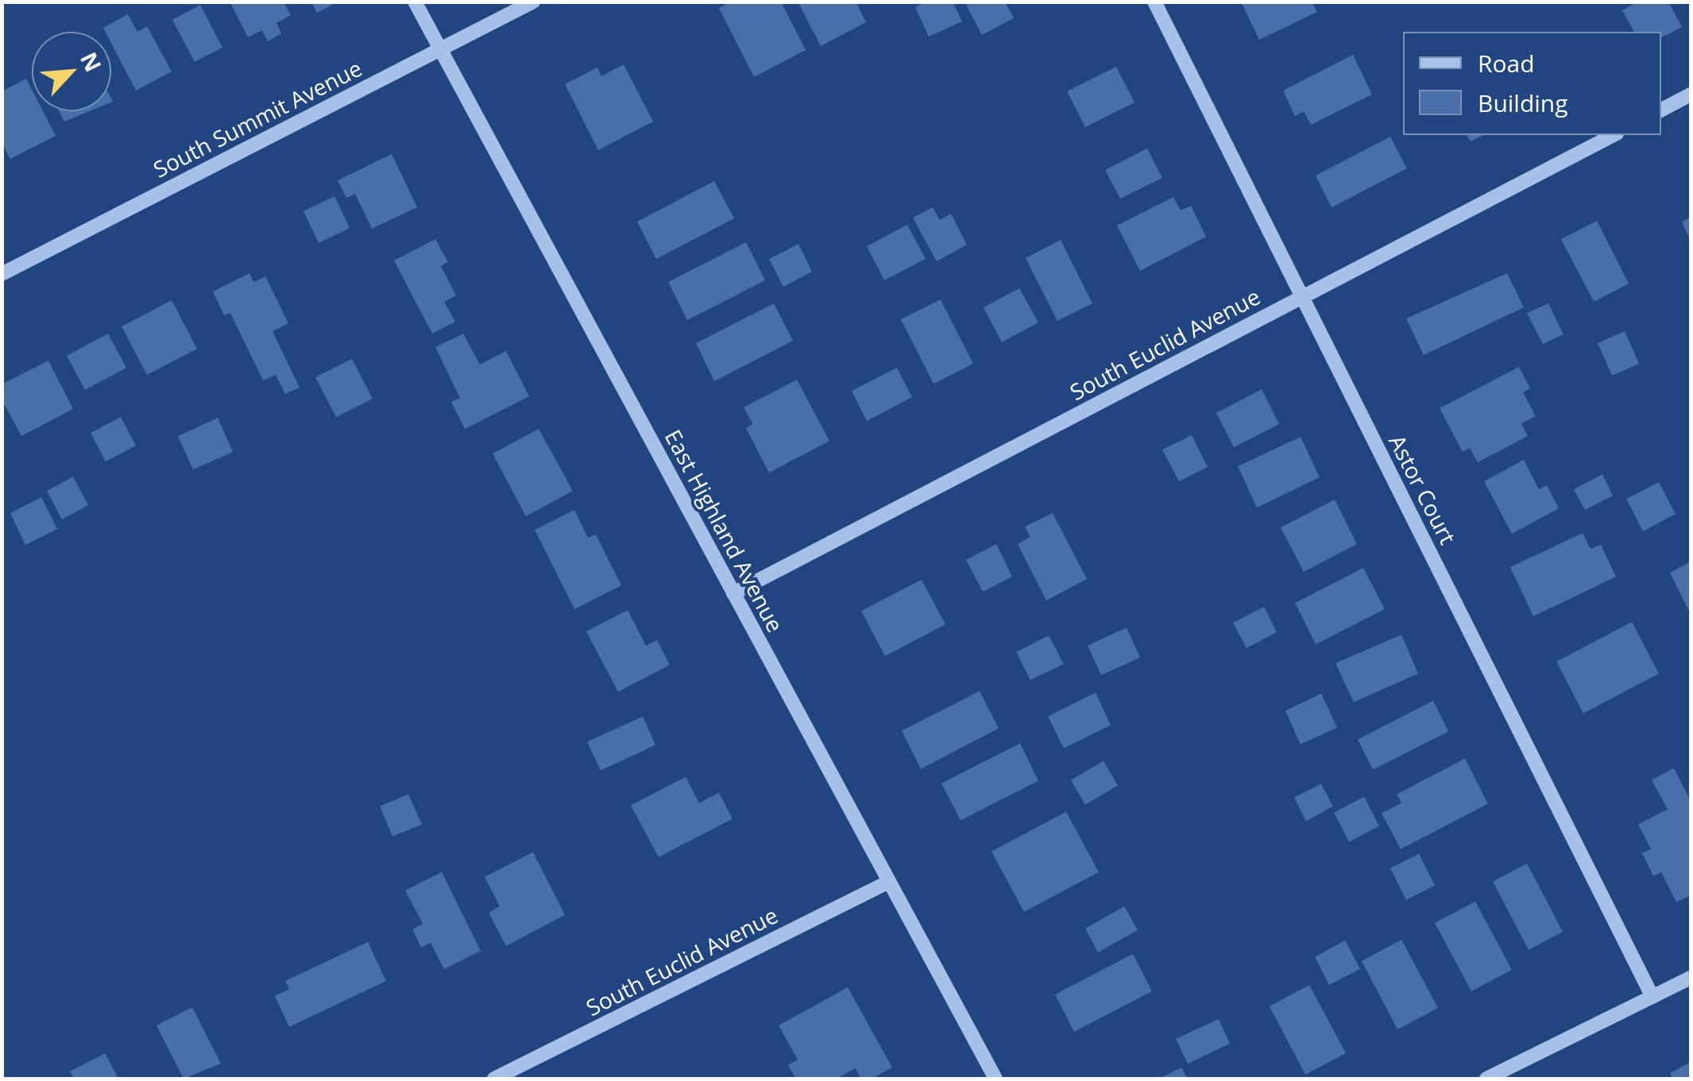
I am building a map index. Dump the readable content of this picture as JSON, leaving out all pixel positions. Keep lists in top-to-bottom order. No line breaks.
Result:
{"streets":{"street":["South Summit Avenue","South Euclid Avenue","Astor Court","East Highland Avenue"]},"crossings":[["South Summit Avenue","East Highland Avenue"],["South Euclid Avenue","Astor Court"],["South Euclid Avenue","East Highland Avenue"]],"legend":["Road","Building"],"north":"top right"}
